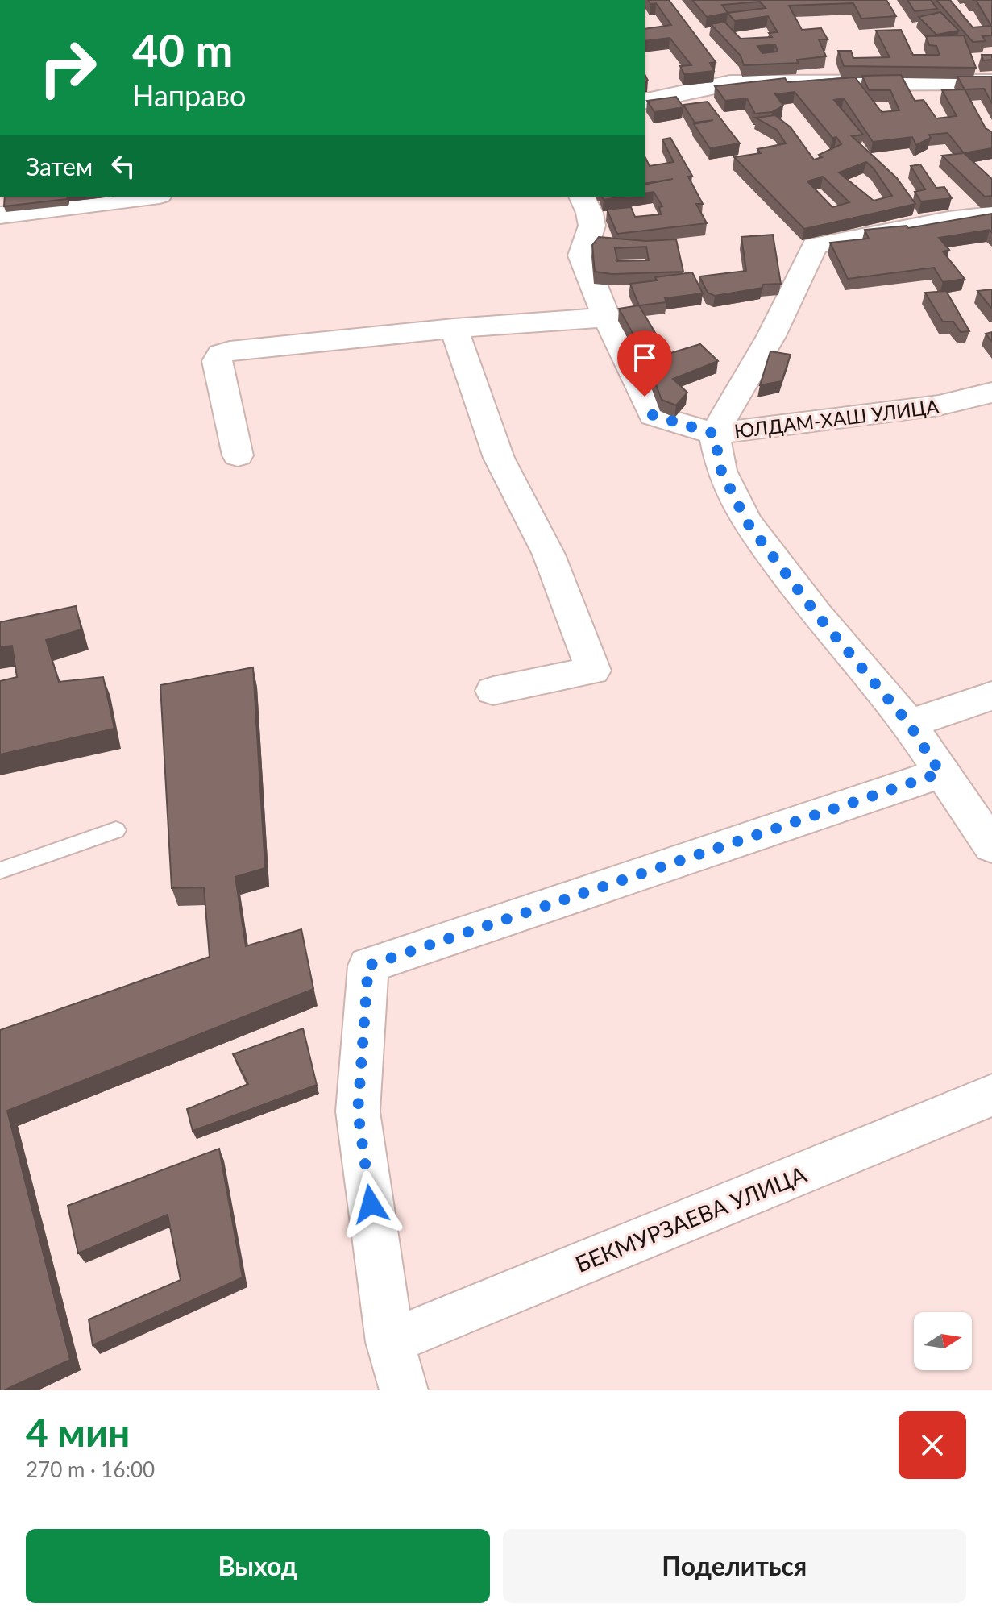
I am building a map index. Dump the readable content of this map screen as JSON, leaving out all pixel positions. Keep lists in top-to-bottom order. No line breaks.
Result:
{"streets":{"street":["ЮЛДАМ-ХАШ УЛИЦА","БЕКМУРЗАЕВА УЛИЦА"]},"north":"right","page":{"turn":["40 m","Направо"],"then":"Затем","heading":["4 мин","270 m · 16:00"],"buttons":["Выход","Поделиться"]}}
